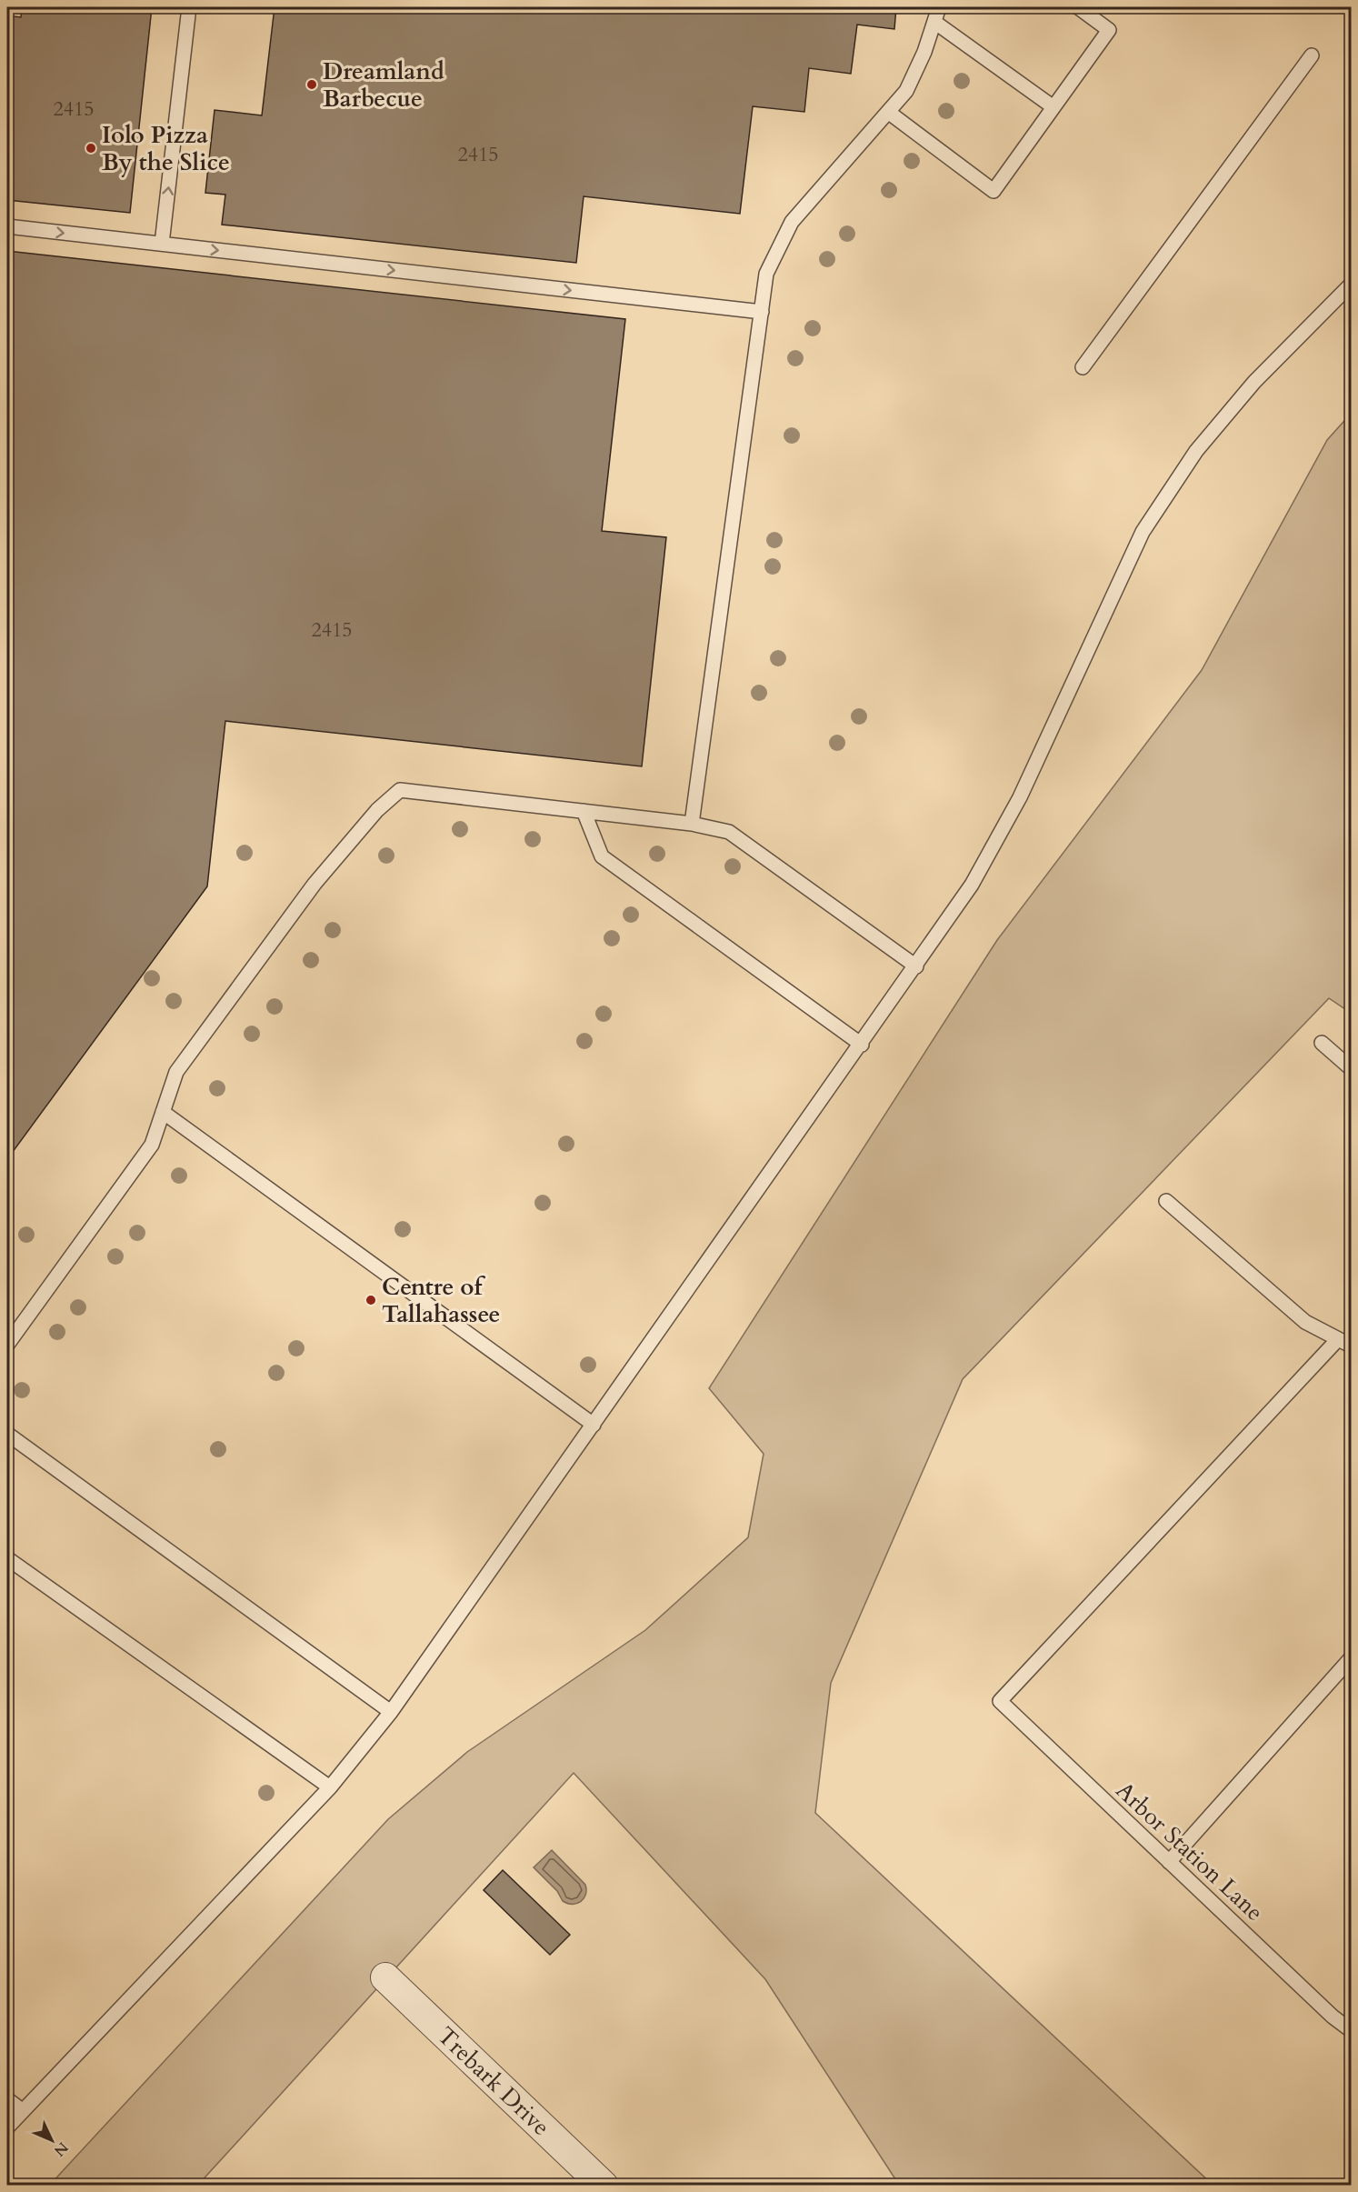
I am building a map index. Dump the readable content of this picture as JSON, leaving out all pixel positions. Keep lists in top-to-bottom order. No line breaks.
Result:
{"streets":{"street":["Trebark Drive"],"lane":["Arbor Station Lane"]},"places":["Dreamland Barbecue","Iolo Pizza By the Slice","Centre of Tallahassee"],"house_numbers":["2415","2415","2415"],"north":"bottom right"}
